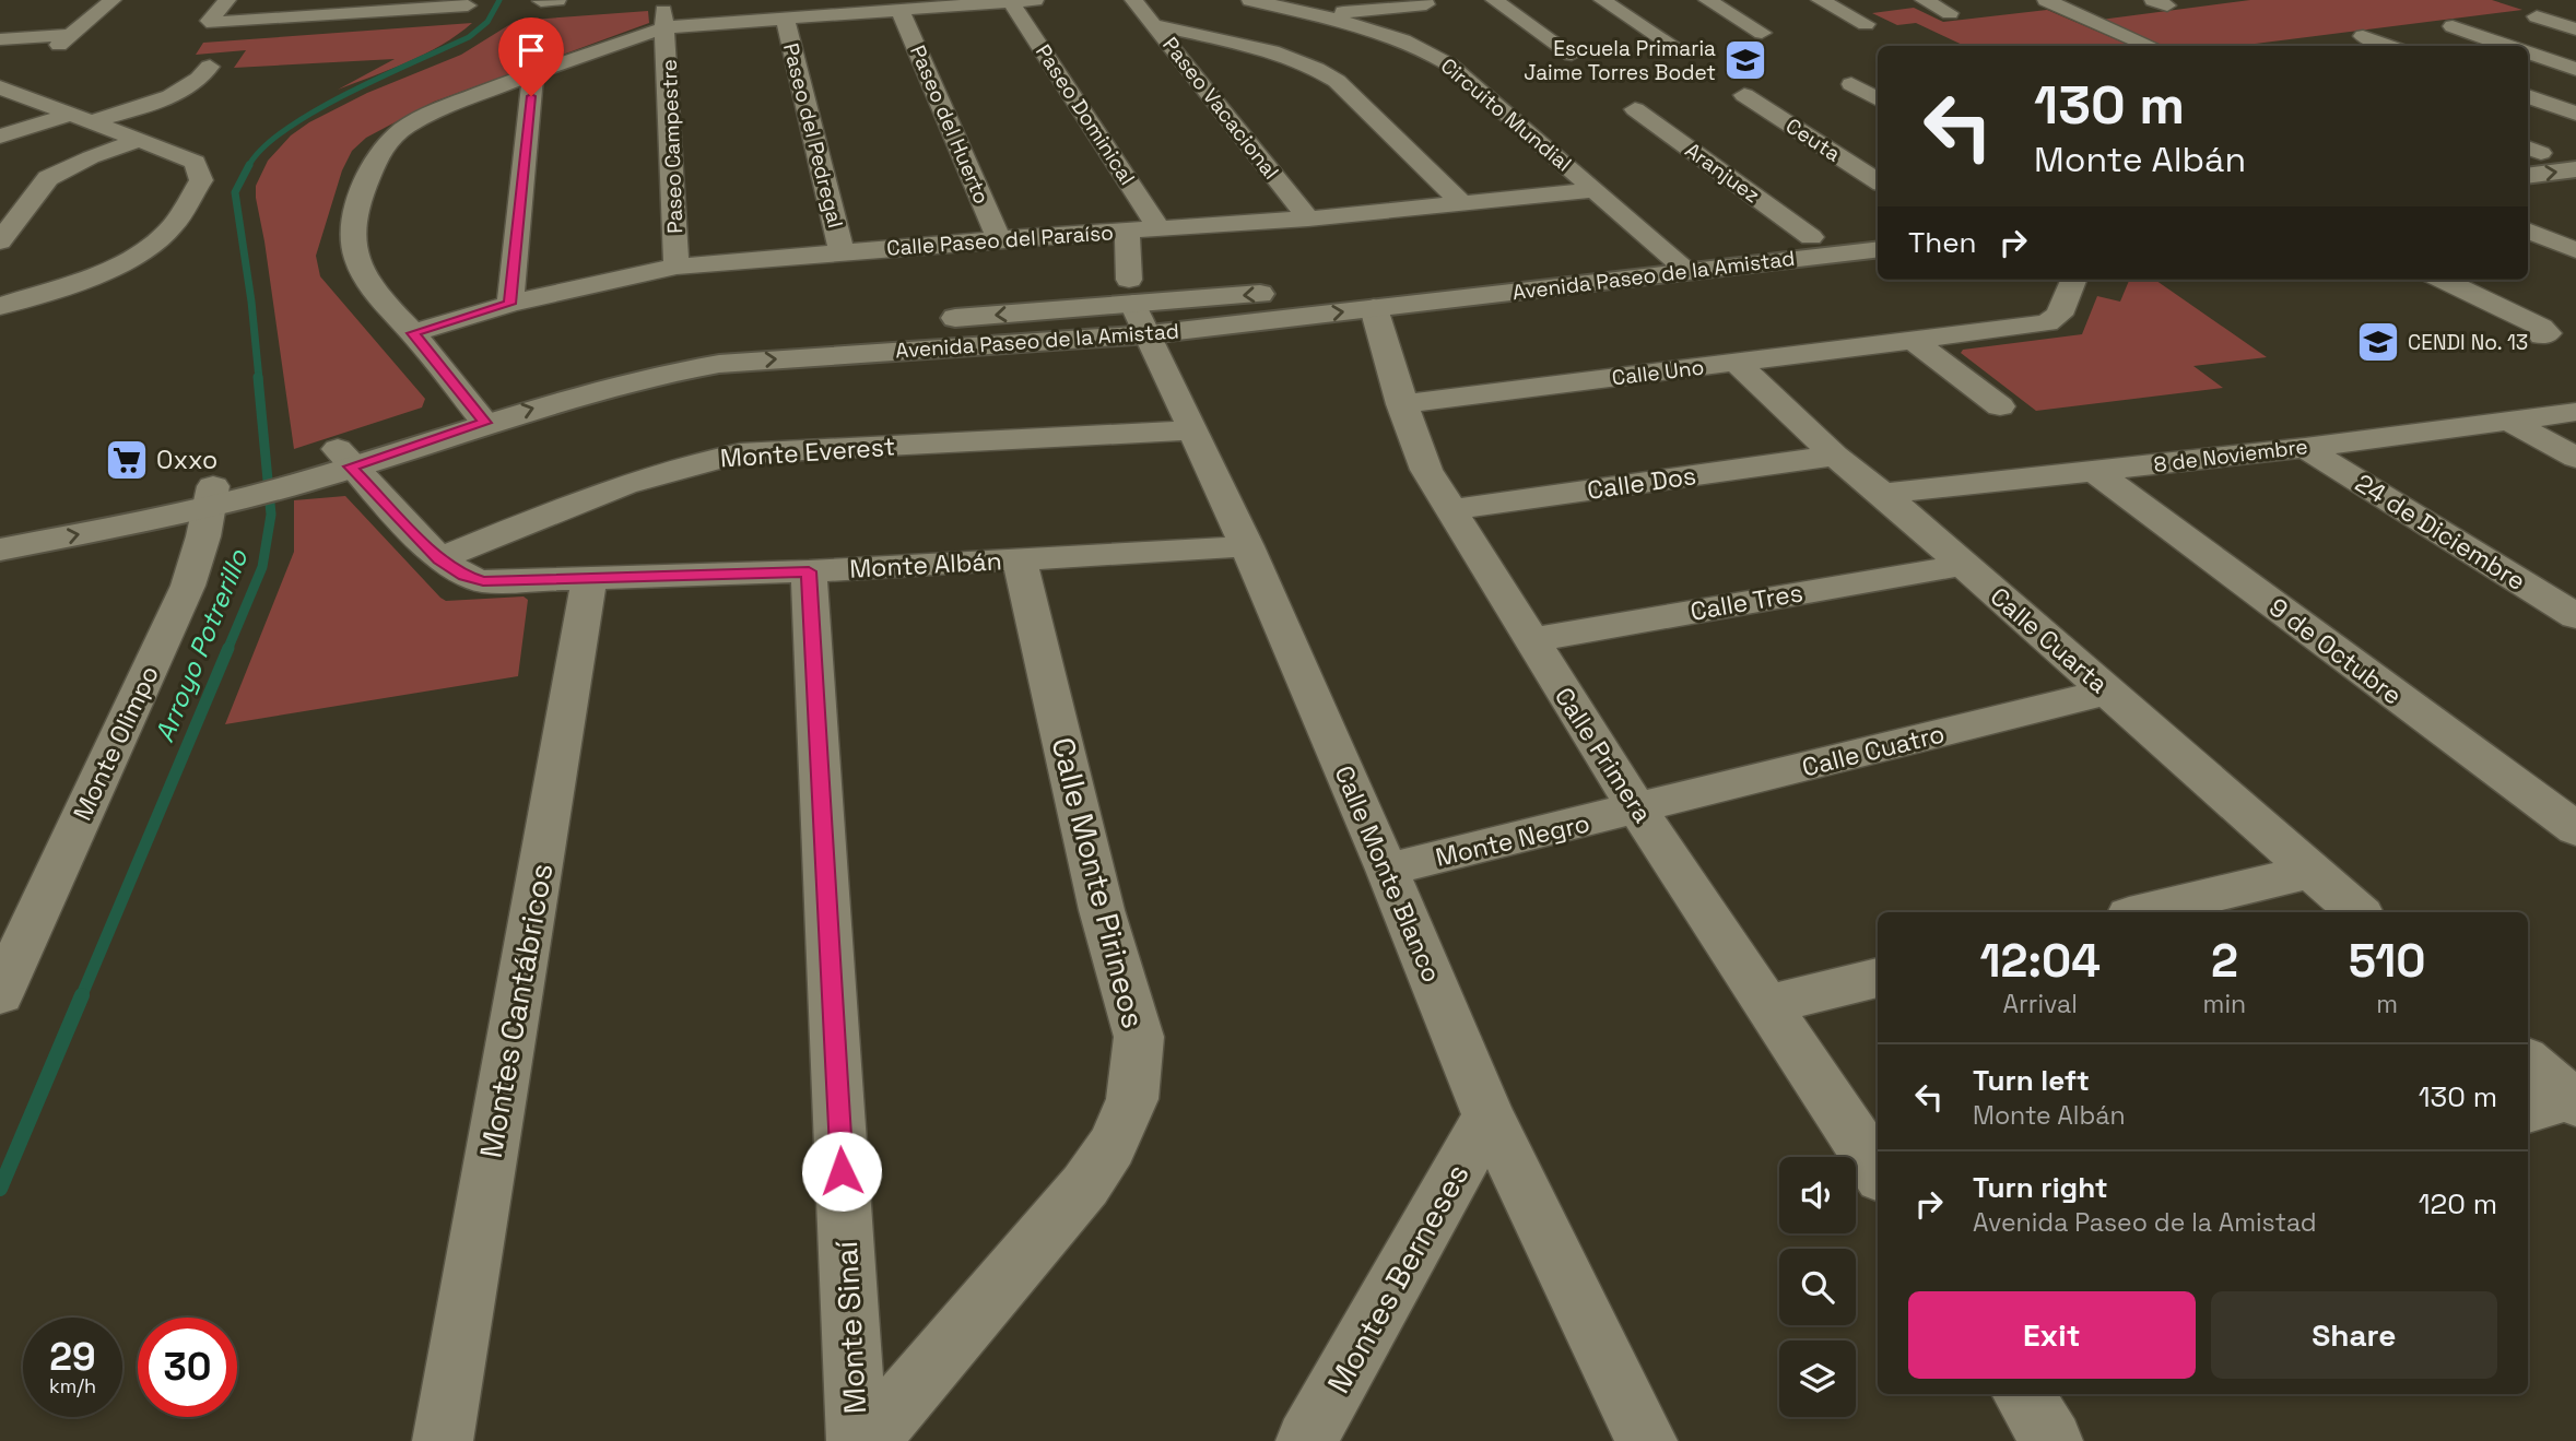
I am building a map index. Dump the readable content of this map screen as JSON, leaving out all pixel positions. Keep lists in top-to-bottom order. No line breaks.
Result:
{"streets":{"street":["Paseo Vacacional","Paseo Dominical","Circuito Mundial","Paseo del Huerto","Paseo del Pedregal","Ceuta","Paseo Campestre","Aranjuez","Calle Paseo del Paraíso","Avenida Paseo de la Amistad","Calle Uno","Monte Everest","8 de Noviembre","Calle Dos","24 de Diciembre","Monte Albán","Calle Tres","Calle Cuarta","9 de Octubre","Monte Olimpo","Calle Cuatro","Calle Primera","Monte Negro","Calle Monte Blanco","Calle Monte Pirineos","Montes Cantábricos","Montes Berneses","Monte Sinaí"]},"crossings":[["Paseo Vacacional","Calle Paseo del Paraíso"],["Paseo Dominical","Calle Paseo del Paraíso"],["Circuito Mundial","Calle Paseo del Paraíso"],["Circuito Mundial","Avenida Paseo de la Amistad"],["Paseo del Huerto","Calle Paseo del Paraíso"],["Paseo del Pedregal","Calle Paseo del Paraíso"],["Paseo Campestre","Calle Paseo del Paraíso"],["Aranjuez","Avenida Paseo de la Amistad"],["Avenida Paseo de la Amistad","Monte Albán"],["Avenida Paseo de la Amistad","Monte Olimpo"],["Avenida Paseo de la Amistad","Calle Primera"],["Avenida Paseo de la Amistad","Calle Monte Blanco"],["Calle Uno","Calle Cuarta"],["Calle Uno","Calle Primera"],["Monte Everest","Monte Albán"],["Monte Everest","Calle Monte Blanco"],["8 de Noviembre","24 de Diciembre"],["8 de Noviembre","Calle Cuarta"],["8 de Noviembre","9 de Octubre"],["Calle Dos","Calle Cuarta"],["Calle Dos","Calle Primera"],["Monte Albán","Calle Monte Blanco"],["Monte Albán","Calle Monte Pirineos"],["Monte Albán","Montes Cantábricos"],["Monte Albán","Monte Sinaí"],["Calle Tres","Calle Cuarta"],["Calle Tres","Calle Primera"],["Calle Cuarta","Calle Cuatro"],["Calle Cuatro","Calle Primera"],["Calle Cuatro","Monte Negro"],["Calle Primera","Monte Negro"],["Monte Negro","Calle Monte Blanco"],["Calle Monte Blanco","Montes Berneses"]],"water":["Arroyo Potrerillo"],"places":{"school or university":["Escuela Primaria Jaime Torres Bodet","CENDI No. 13"],"supermarket":["Oxxo"]},"page":{"turn":["130 m","Monte Albán"],"then":"Then","eta":["12:04","Arrival","2","min","510","m"],"list":[{"name":"Turn left","note":"Monte Albán","value":"130 m"},{"name":"Turn right","note":"Avenida Paseo de la Amistad","value":"120 m"}],"buttons":["Exit","Share"],"speed":"29 km/h","limit":"30"}}
